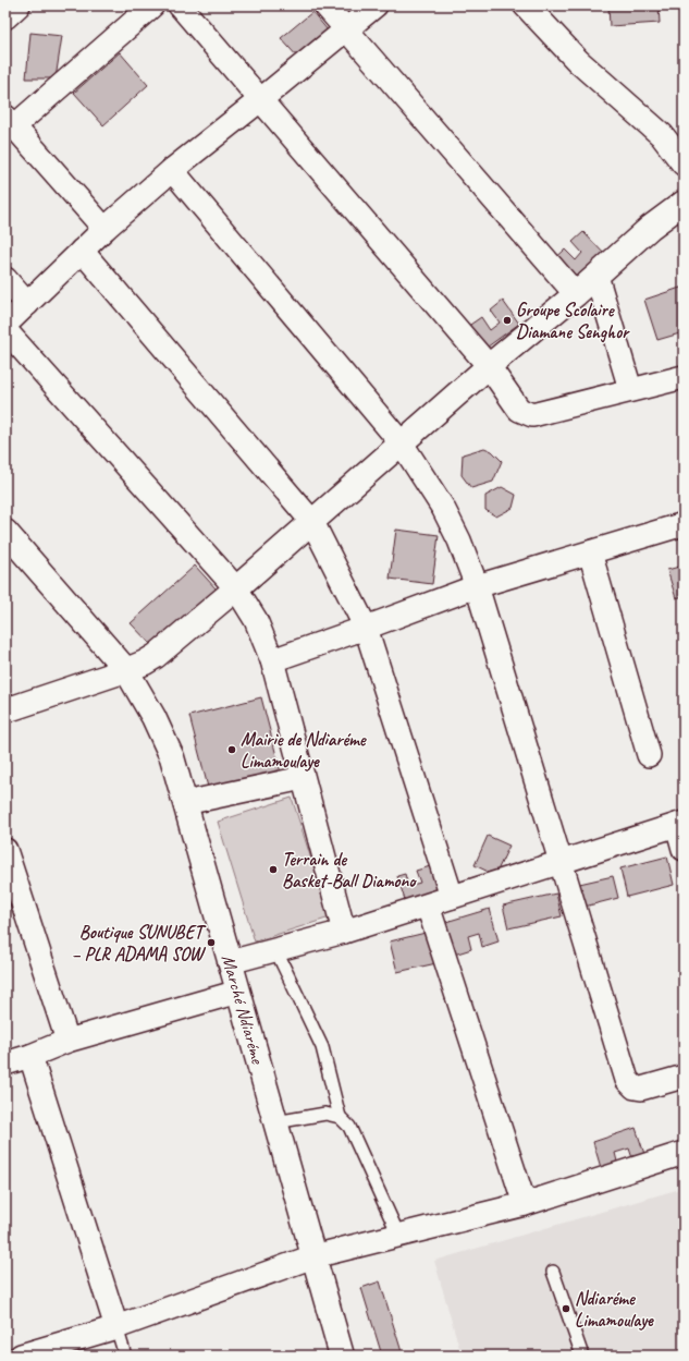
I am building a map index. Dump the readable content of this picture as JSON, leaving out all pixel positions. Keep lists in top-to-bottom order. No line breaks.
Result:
{"streets":{"street":["Marché Ndiaréme"]},"places":["Groupe Scolaire Diamane Senghor","Mairie de Ndiaréme Limamoulaye","Terrain de Basket-Ball Diamono","Boutique SUNUBET – PLR ADAMA SOW","Ndiaréme Limamoulaye"]}
